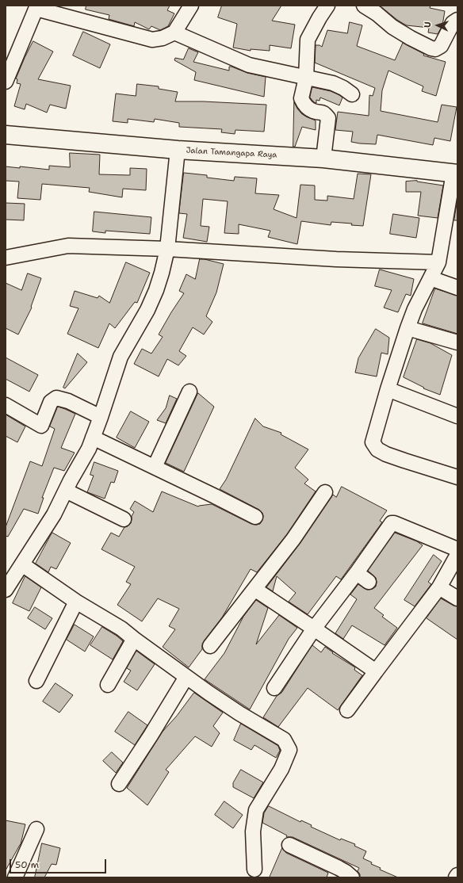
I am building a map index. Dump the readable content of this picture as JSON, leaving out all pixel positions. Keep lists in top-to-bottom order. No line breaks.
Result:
{"streets":{"main road":["Jalan Tamangapa Raya"]},"scale_bar":"50 m","north":"left"}
